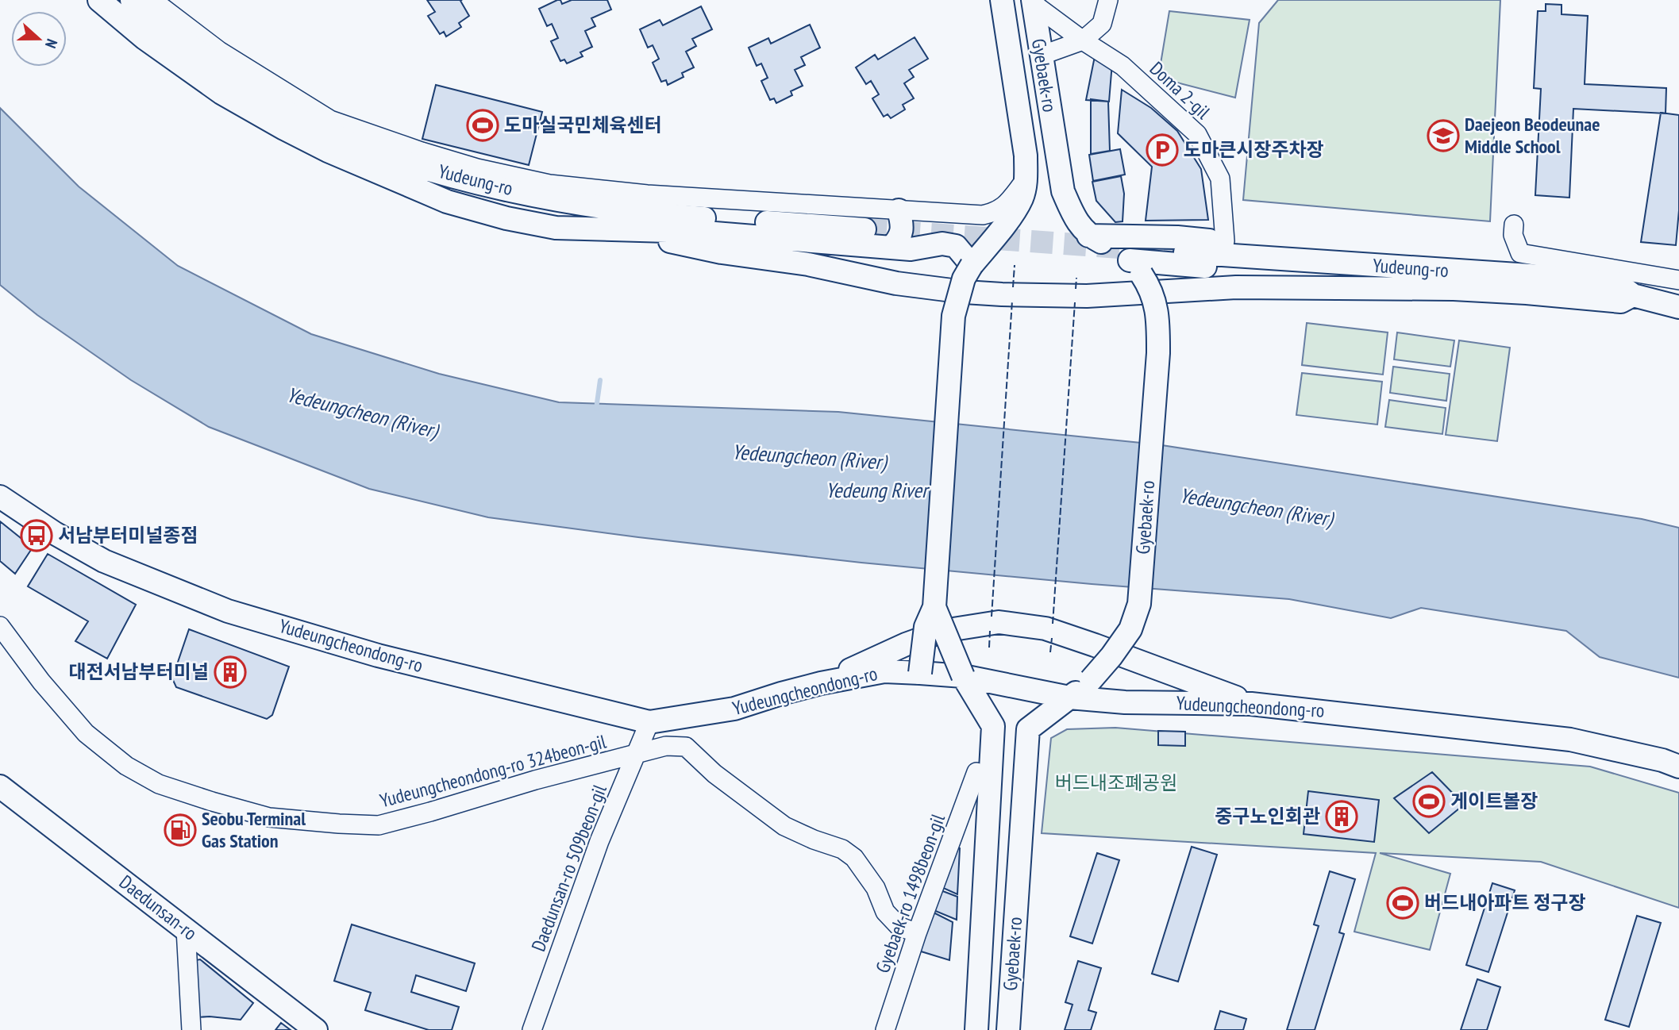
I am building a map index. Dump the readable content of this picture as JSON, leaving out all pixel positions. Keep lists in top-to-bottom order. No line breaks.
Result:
{"streets":{"main road":["Gyebaek-ro","Yudeung-ro","Yudeungcheondong-ro","Daedunsan-ro"],"street":["Doma 2-gil","Yudeungcheondong-ro 324beon-gil","Daedunsan-ro 509beon-gil","Gyebaek-ro 1498beon-gil"]},"crossings":[["Gyebaek-ro","Doma 2-gil"],["Gyebaek-ro","Yudeungcheondong-ro"],["Yudeungcheondong-ro","Daedunsan-ro 509beon-gil"],["Yudeungcheondong-ro 324beon-gil","Daedunsan-ro 509beon-gil"],["Yudeungcheondong-ro 324beon-gil","Gyebaek-ro 1498beon-gil"]],"water":["Yedeungcheon (River)","Yedeung River"],"parks":["버드내조폐공원"],"places":{"sports":["도마실국민체육센터","게이트볼장","버드내아파트 정구장"],"school or university":["Daejeon Beodeunae Middle School"],"parking":["도마큰시장주차장"],"bus stop":["서남부터미널종점"],"building":["대전서남부터미널","중구노인회관"],"fuel station":["Seobu Terminal Gas Station"]},"north":"right"}
